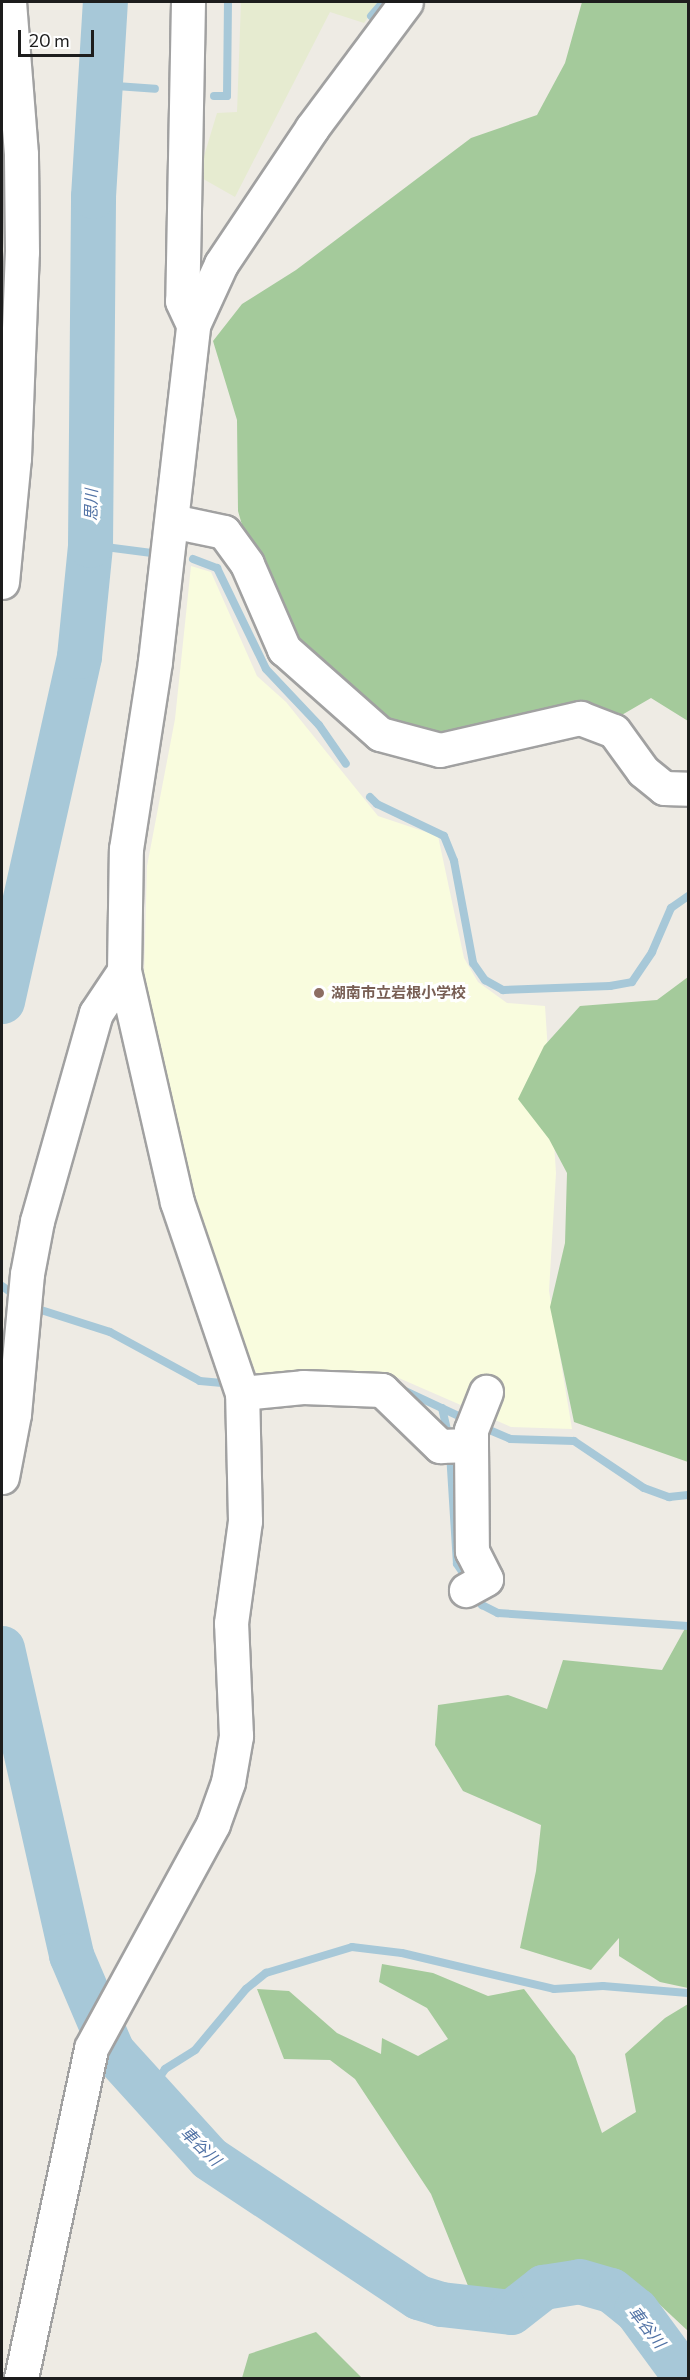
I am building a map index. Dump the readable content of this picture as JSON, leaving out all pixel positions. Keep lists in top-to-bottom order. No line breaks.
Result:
{"water":["思川","車谷川"],"places":["湖南市立岩根小学校"],"scale_bar":"20 m"}
